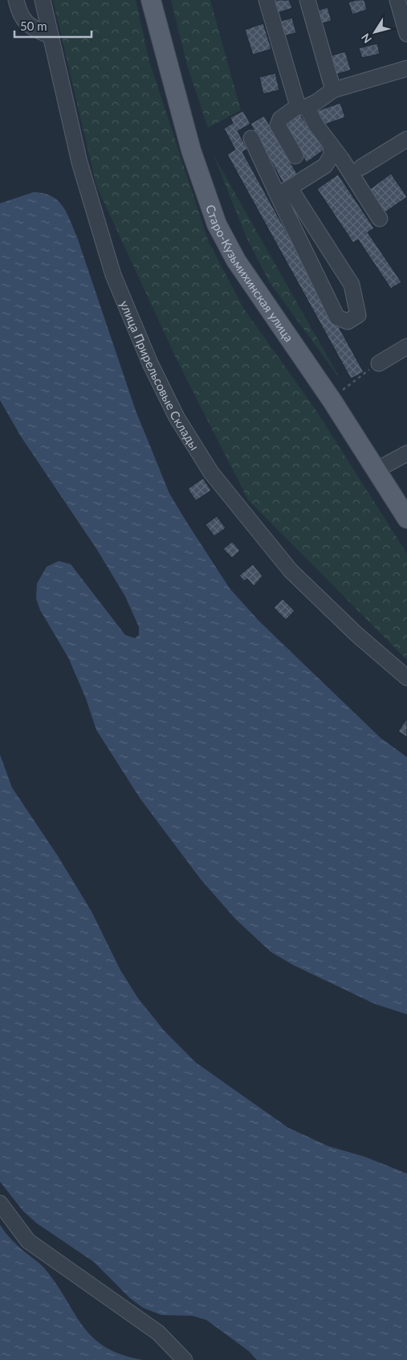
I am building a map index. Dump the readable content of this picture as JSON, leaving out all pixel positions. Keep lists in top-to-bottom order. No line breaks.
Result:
{"streets":{"main road":["Старо-Кузьмихинская улица"],"street":["улица Прирельсовые Склады"]},"scale_bar":"50 m","north":"bottom left"}
